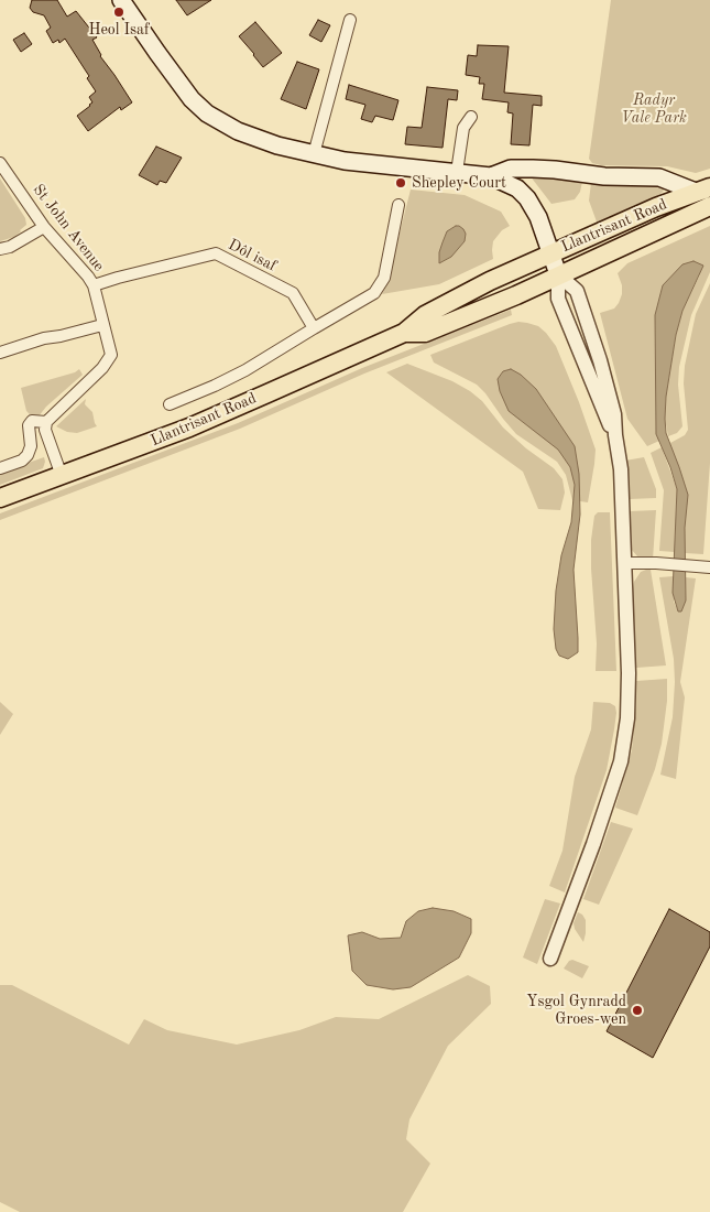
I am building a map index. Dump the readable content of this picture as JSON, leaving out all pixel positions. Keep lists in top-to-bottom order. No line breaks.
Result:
{"streets":{"main road":["Llantrisant Road"],"street":["St John Avenue","Dôl isaf"]},"crossings":[["St John Avenue","Dôl isaf"]],"parks":["Radyr Vale Park"],"places":["Heol Isaf","Shepley Court","Ysgol Gynradd Groes-wen"]}
